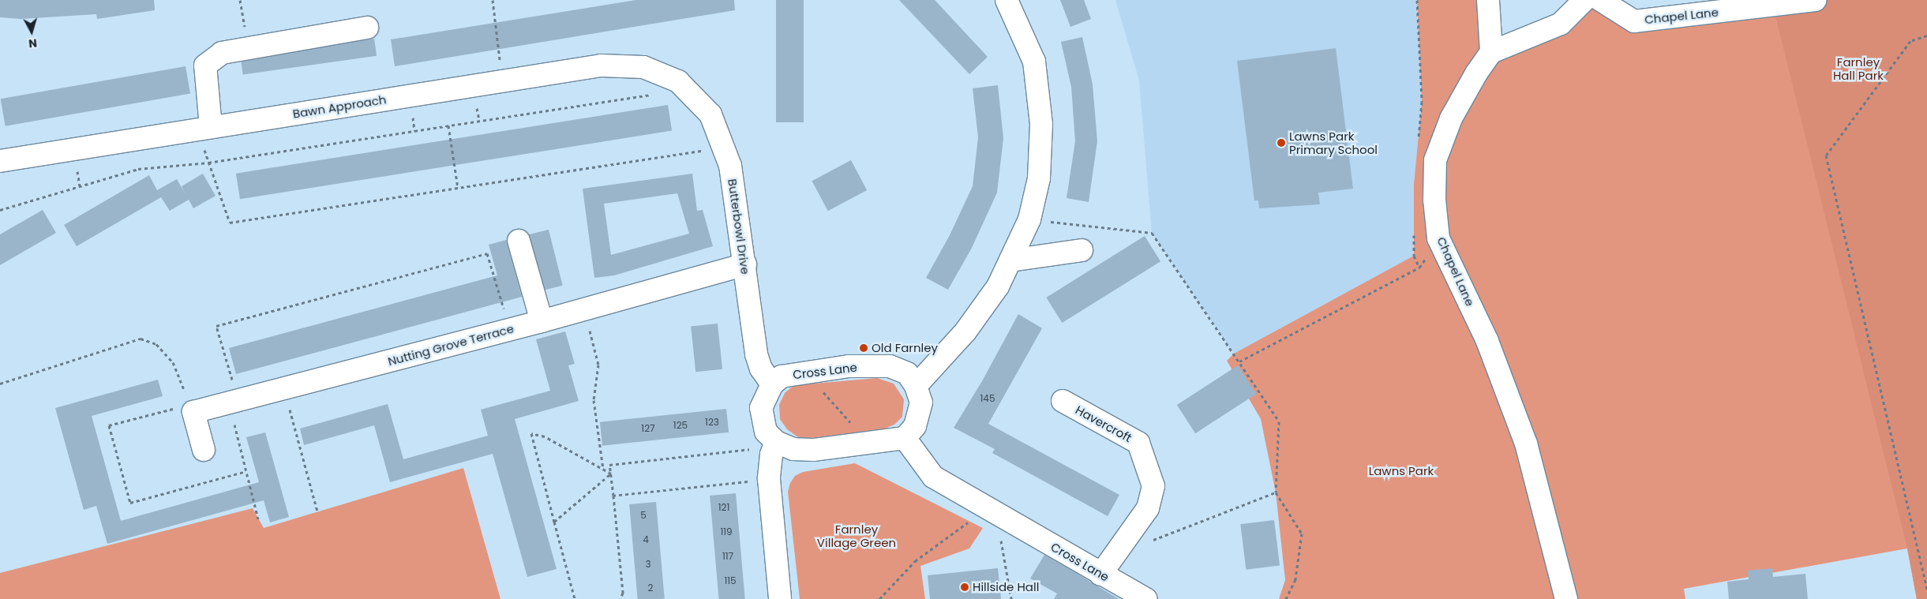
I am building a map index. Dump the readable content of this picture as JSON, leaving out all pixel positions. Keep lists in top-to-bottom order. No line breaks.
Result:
{"streets":{"street":["Chapel Lane","Bawn Approach","Butterbowl Drive","Nutting Grove Terrace","Cross Lane","Havercroft"]},"crossings":[["Bawn Approach","Butterbowl Drive"],["Butterbowl Drive","Nutting Grove Terrace"],["Butterbowl Drive","Cross Lane"],["Cross Lane","Havercroft"]],"parks":["Farnley Hall Park","Lawns Park","Farnley Village Green"],"places":["Lawns Park Primary School","Old Farnley","Hillside Hall"],"house_numbers":["145","123","125","127","121","5","119","4","117","3","115","2"],"north":"bottom"}
